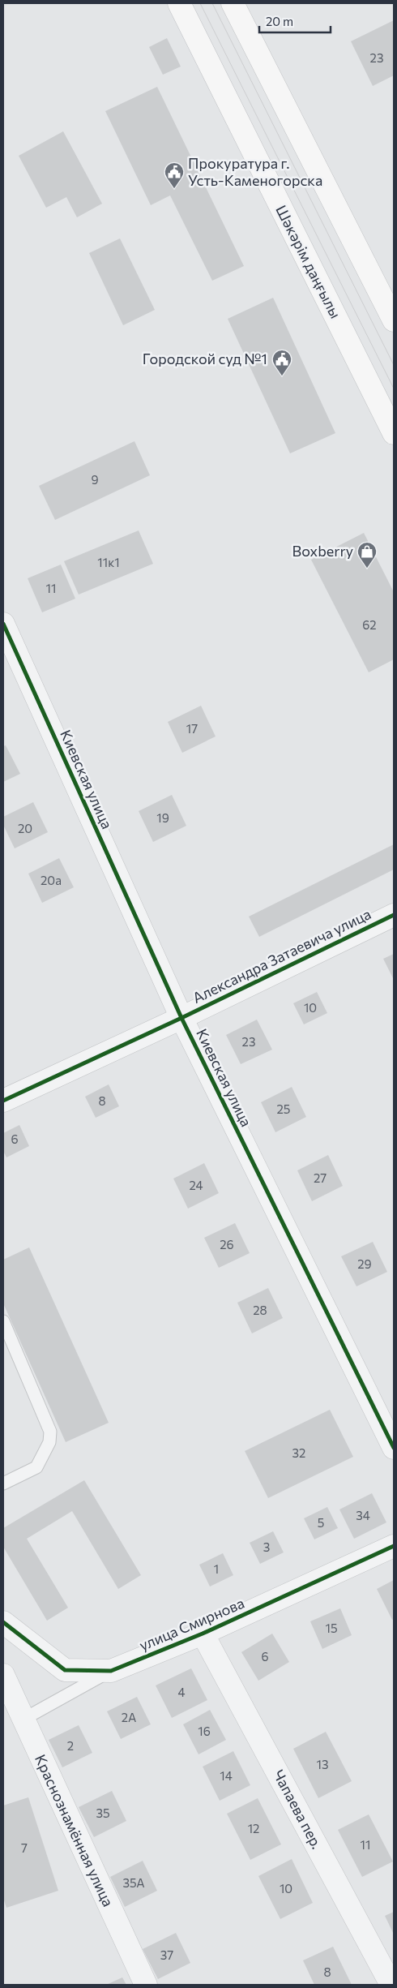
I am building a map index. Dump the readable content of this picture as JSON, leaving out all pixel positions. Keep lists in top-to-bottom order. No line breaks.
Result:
{"streets":{"main road":["Шәкәрім даңғылы"],"street":["Киевская улица","Александра Затаевича улица","улица Смирнова","Чапаева пер.","Краснознамённая улица"]},"crossings":[["Киевская улица","Александра Затаевича улица"],["улица Смирнова","Чапаева пер."]],"places":{"public building":["Прокуратура г. Усть-Каменогорска","Городской суд №1"],"shop":["Boxberry"]},"house_numbers":["23","9","11к1","11","62","17","19","20","20а","10","23","8","25","6","27","24","26","29","28","32","34","5","3","1","15","6","4","2А","16","2","13","14","35","12","11","7","35А","10","37","8"],"scale_bar":"20 m"}
